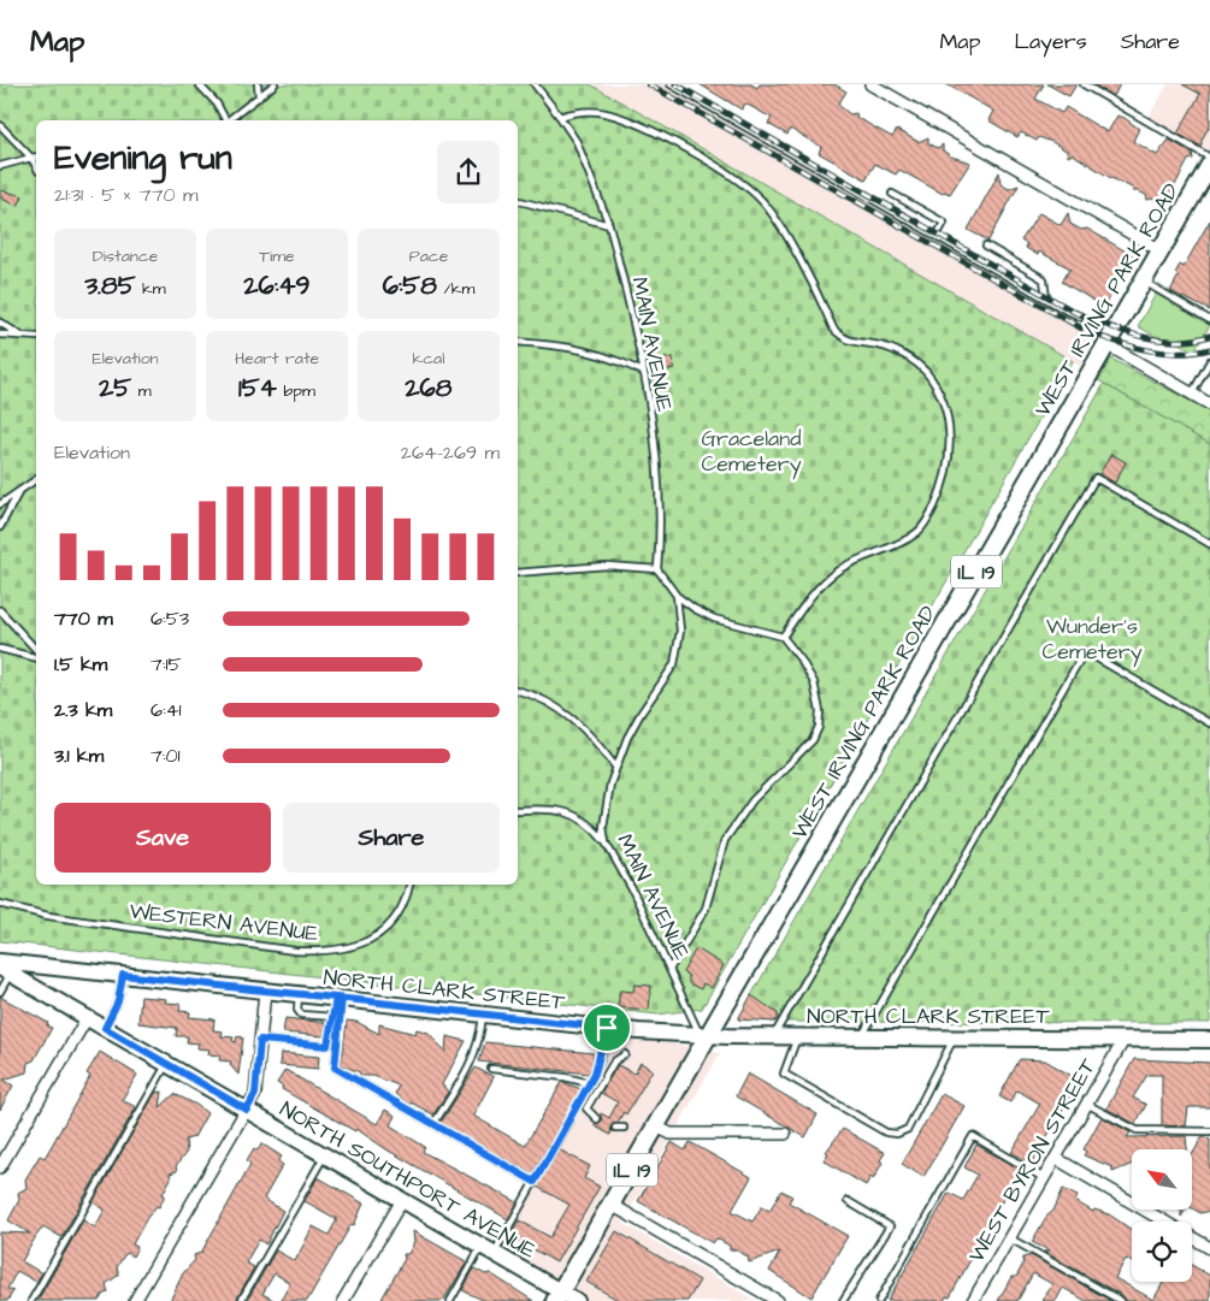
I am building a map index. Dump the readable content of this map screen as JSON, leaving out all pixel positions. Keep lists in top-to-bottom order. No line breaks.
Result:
{"streets":{"main road":["WEST IRVING PARK ROAD","IL 19","NORTH CLARK STREET","NORTH SOUTHPORT AVENUE"],"street":["WEST BYRON STREET"],"lane":["MAIN AVENUE","WESTERN AVENUE"]},"crossings":[["WEST IRVING PARK ROAD","MAIN AVENUE"],["WEST IRVING PARK ROAD","NORTH CLARK STREET"],["WEST IRVING PARK ROAD","NORTH SOUTHPORT AVENUE"],["MAIN AVENUE","NORTH CLARK STREET"],["NORTH CLARK STREET","WEST BYRON STREET"]],"parks":["Graceland Cemetery","Wunder's Cemetery"],"north":"top left","page":{"header":"Map","nav":["Map","Layers","Share"],"heading":["Evening run","21:31 · 5 × 770 m"],"stats":[["Distance","3.85 km"],["Time","26:49"],["Pace","6:58 /km"],["Elevation","25 m"],["Heart rate","154 bpm"],["kcal","268"]],"chart":["Elevation","264–269 m"],"list":[{"name":"770 m","note":"6:53"},{"name":"1.5 km","note":"7:15"},{"name":"2.3 km","note":"6:41"},{"name":"3.1 km","note":"7:01"}],"buttons":["Save","Share"]}}
